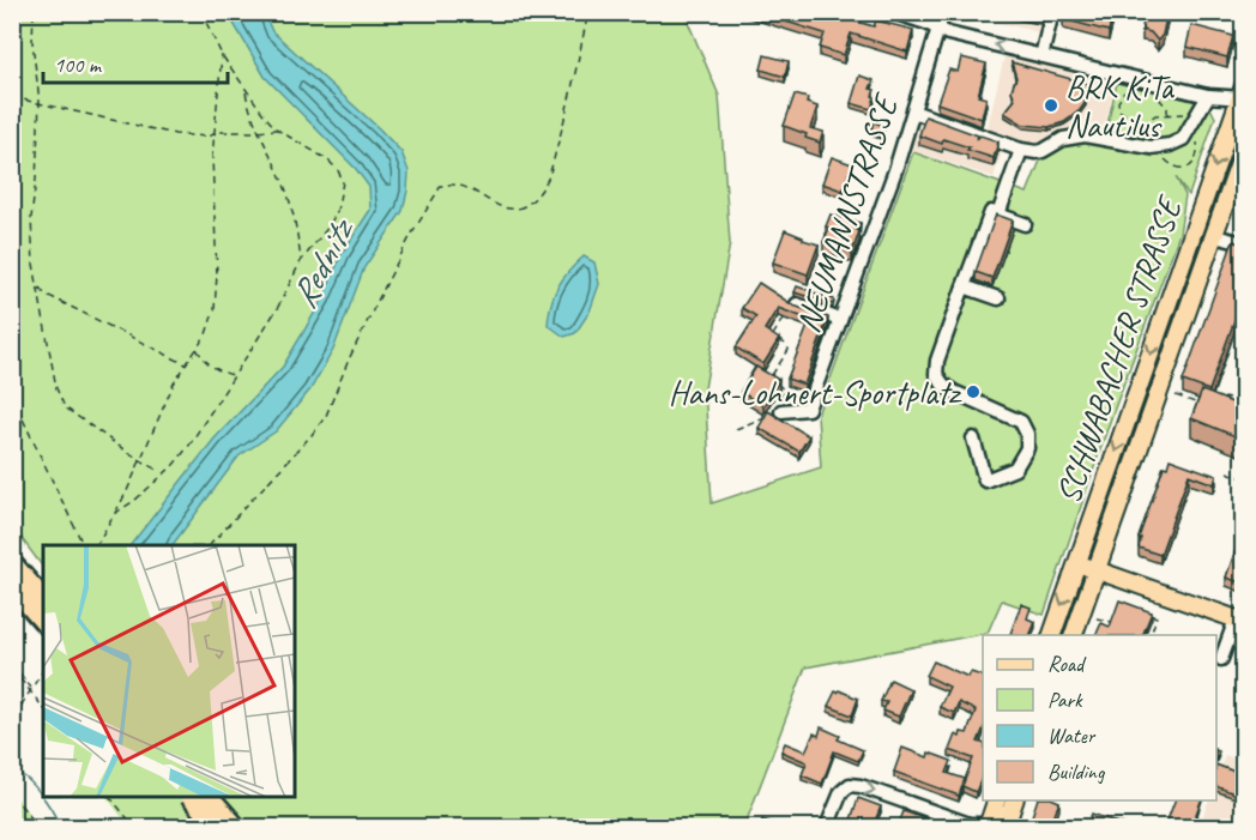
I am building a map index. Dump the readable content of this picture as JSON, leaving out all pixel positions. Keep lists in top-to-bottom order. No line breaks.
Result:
{"streets":{"main road":["SCHWABACHER STRASSE"],"street":["NEUMANNSTRASSE"]},"water":["Rednitz"],"places":["BRK KiTa Nautilus","Hans-Lohnert-Sportplatz"],"legend":["Road","Park","Water","Building"],"scale_bar":"100 m"}
